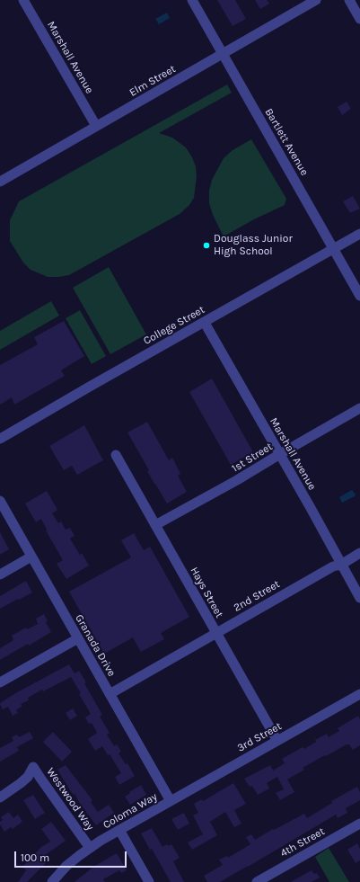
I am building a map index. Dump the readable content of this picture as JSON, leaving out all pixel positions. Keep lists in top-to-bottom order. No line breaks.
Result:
{"streets":{"street":["Marshall Avenue","Elm Street","Bartlett Avenue","College Street","1st Street","Hays Street","2nd Street","Granada Drive","3rd Street","Westwood Way","Coloma Way","4th Street"]},"crossings":[["Marshall Avenue","Elm Street"],["Marshall Avenue","College Street"],["Marshall Avenue","1st Street"],["Marshall Avenue","2nd Street"],["Elm Street","Bartlett Avenue"],["Bartlett Avenue","College Street"],["1st Street","Hays Street"],["Hays Street","2nd Street"],["Hays Street","3rd Street"],["2nd Street","Granada Drive"],["Granada Drive","3rd Street"],["Granada Drive","Coloma Way"],["3rd Street","Coloma Way"],["Westwood Way","Coloma Way"]],"places":["Douglass Junior High School"],"scale_bar":"100 m"}
